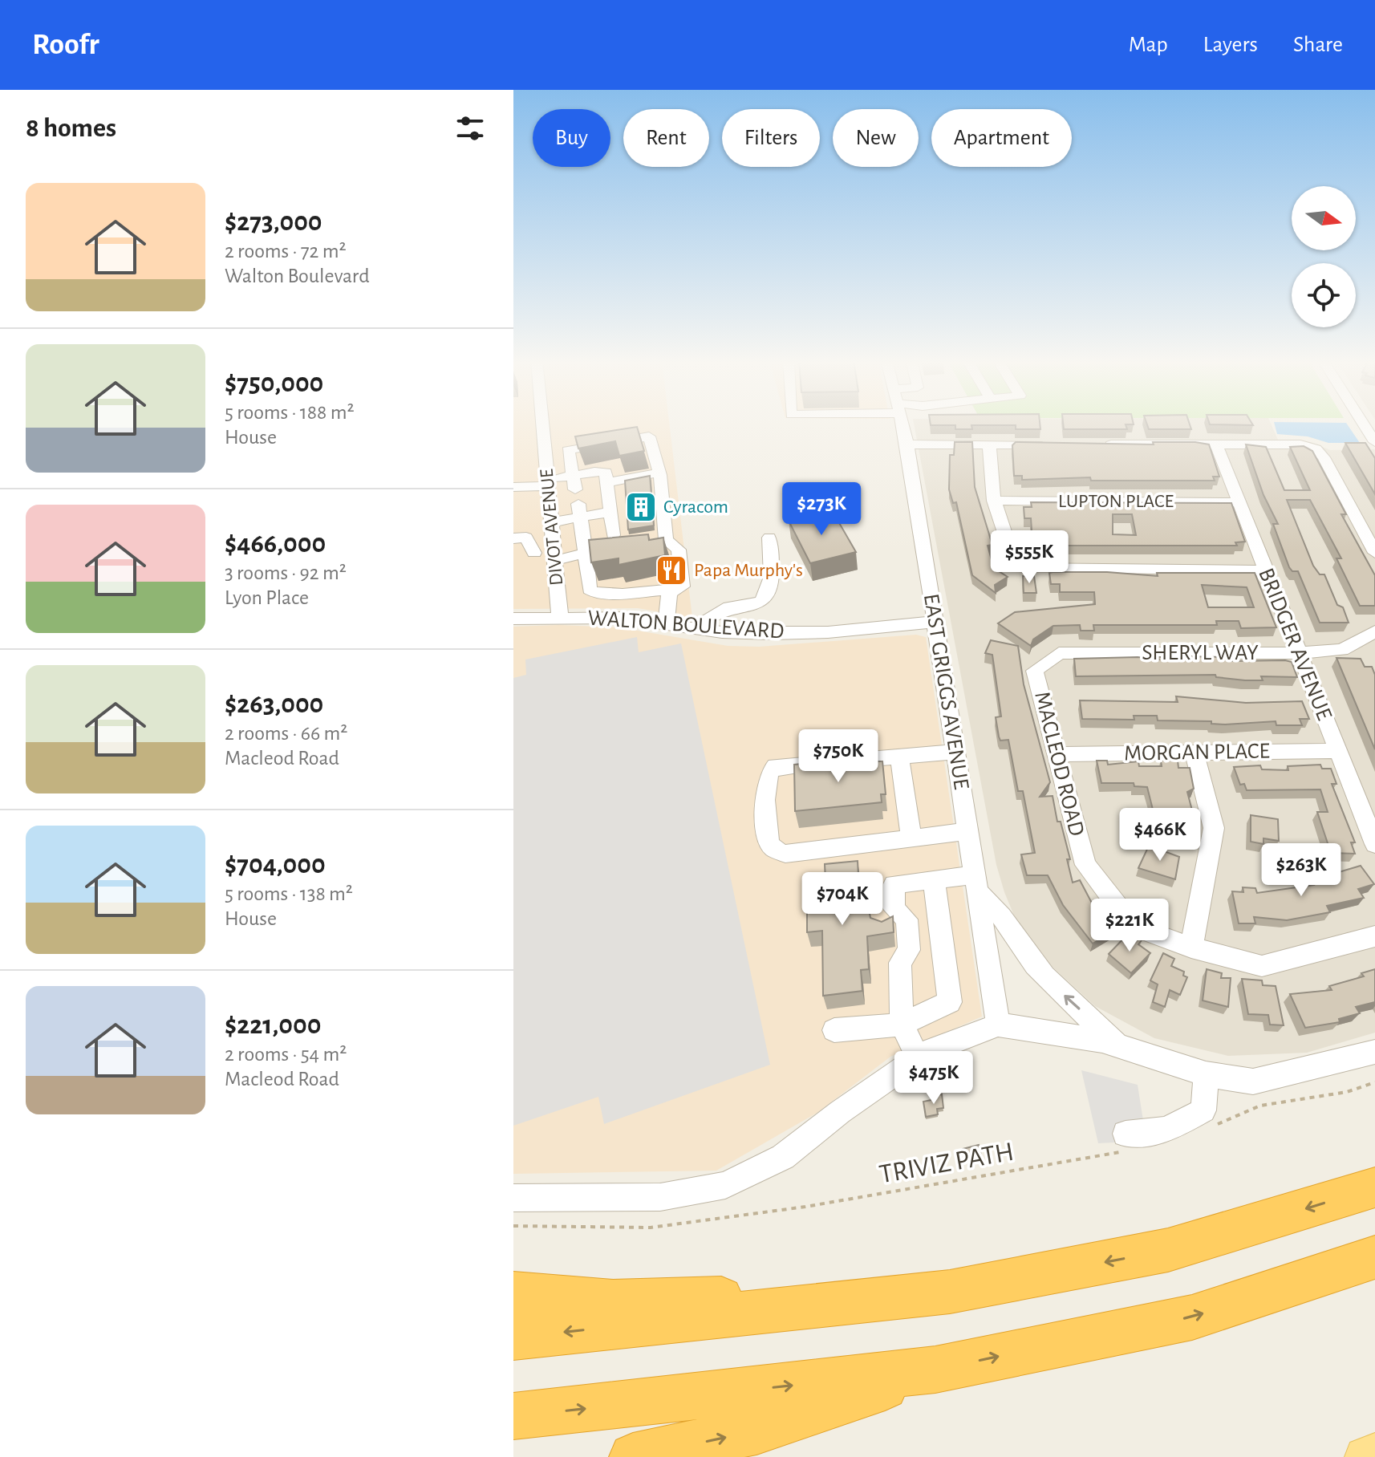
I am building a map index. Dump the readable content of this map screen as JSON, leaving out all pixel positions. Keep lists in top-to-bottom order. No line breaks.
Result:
{"streets":{"street":["LUPTON PLACE","DIVOT AVENUE","WALTON BOULEVARD","BRIDGER AVENUE","SHERYL WAY","EAST GRIGGS AVENUE","MORGAN PLACE","MACLEOD ROAD"],"path":["TRIVIZ PATH"]},"crossings":[["LUPTON PLACE","BRIDGER AVENUE"],["DIVOT AVENUE","WALTON BOULEVARD"],["WALTON BOULEVARD","EAST GRIGGS AVENUE"],["BRIDGER AVENUE","SHERYL WAY"],["BRIDGER AVENUE","MORGAN PLACE"],["SHERYL WAY","MACLEOD ROAD"],["MORGAN PLACE","MACLEOD ROAD"]],"places":{"building":["Cyracom"],"restaurant":["Papa Murphy's"]},"north":"right","page":{"header":"Roofr","nav":["Map","Layers","Share"],"heading":"8 homes","chip":["Buy","Rent","Filters","New","Apartment"],"list":[{"name":"$273,000","note":"2 rooms · 72 m² · Walton Boulevard"},{"name":"$750,000","note":"5 rooms · 188 m² · House"},{"name":"$466,000","note":"3 rooms · 92 m² · Lyon Place"},{"name":"$263,000","note":"2 rooms · 66 m² · Macleod Road"},{"name":"$704,000","note":"5 rooms · 138 m² · House"},{"name":"$221,000","note":"2 rooms · 54 m² · Macleod Road"}],"price":["$273K","$555K","$750K","$466K","$263K","$704K","$221K","$475K"]}}
